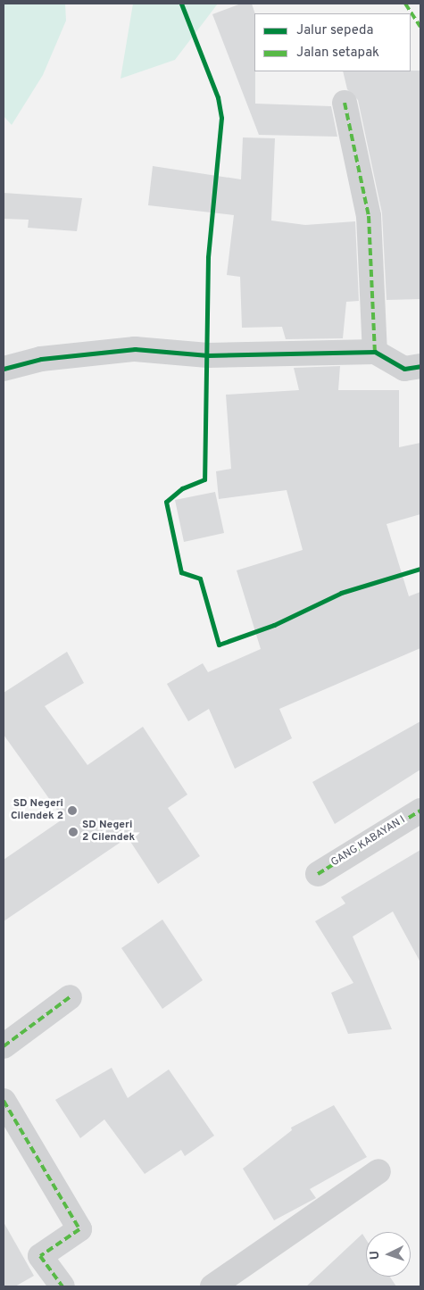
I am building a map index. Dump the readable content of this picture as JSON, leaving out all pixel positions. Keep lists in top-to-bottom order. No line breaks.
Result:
{"streets":{"street":["GANG KABAYAN I"]},"places":["SD Negeri Cilendek 2","SD Negeri 2 Cilendek"],"legend":["Jalur sepeda","Jalan setapak"],"north":"left"}
